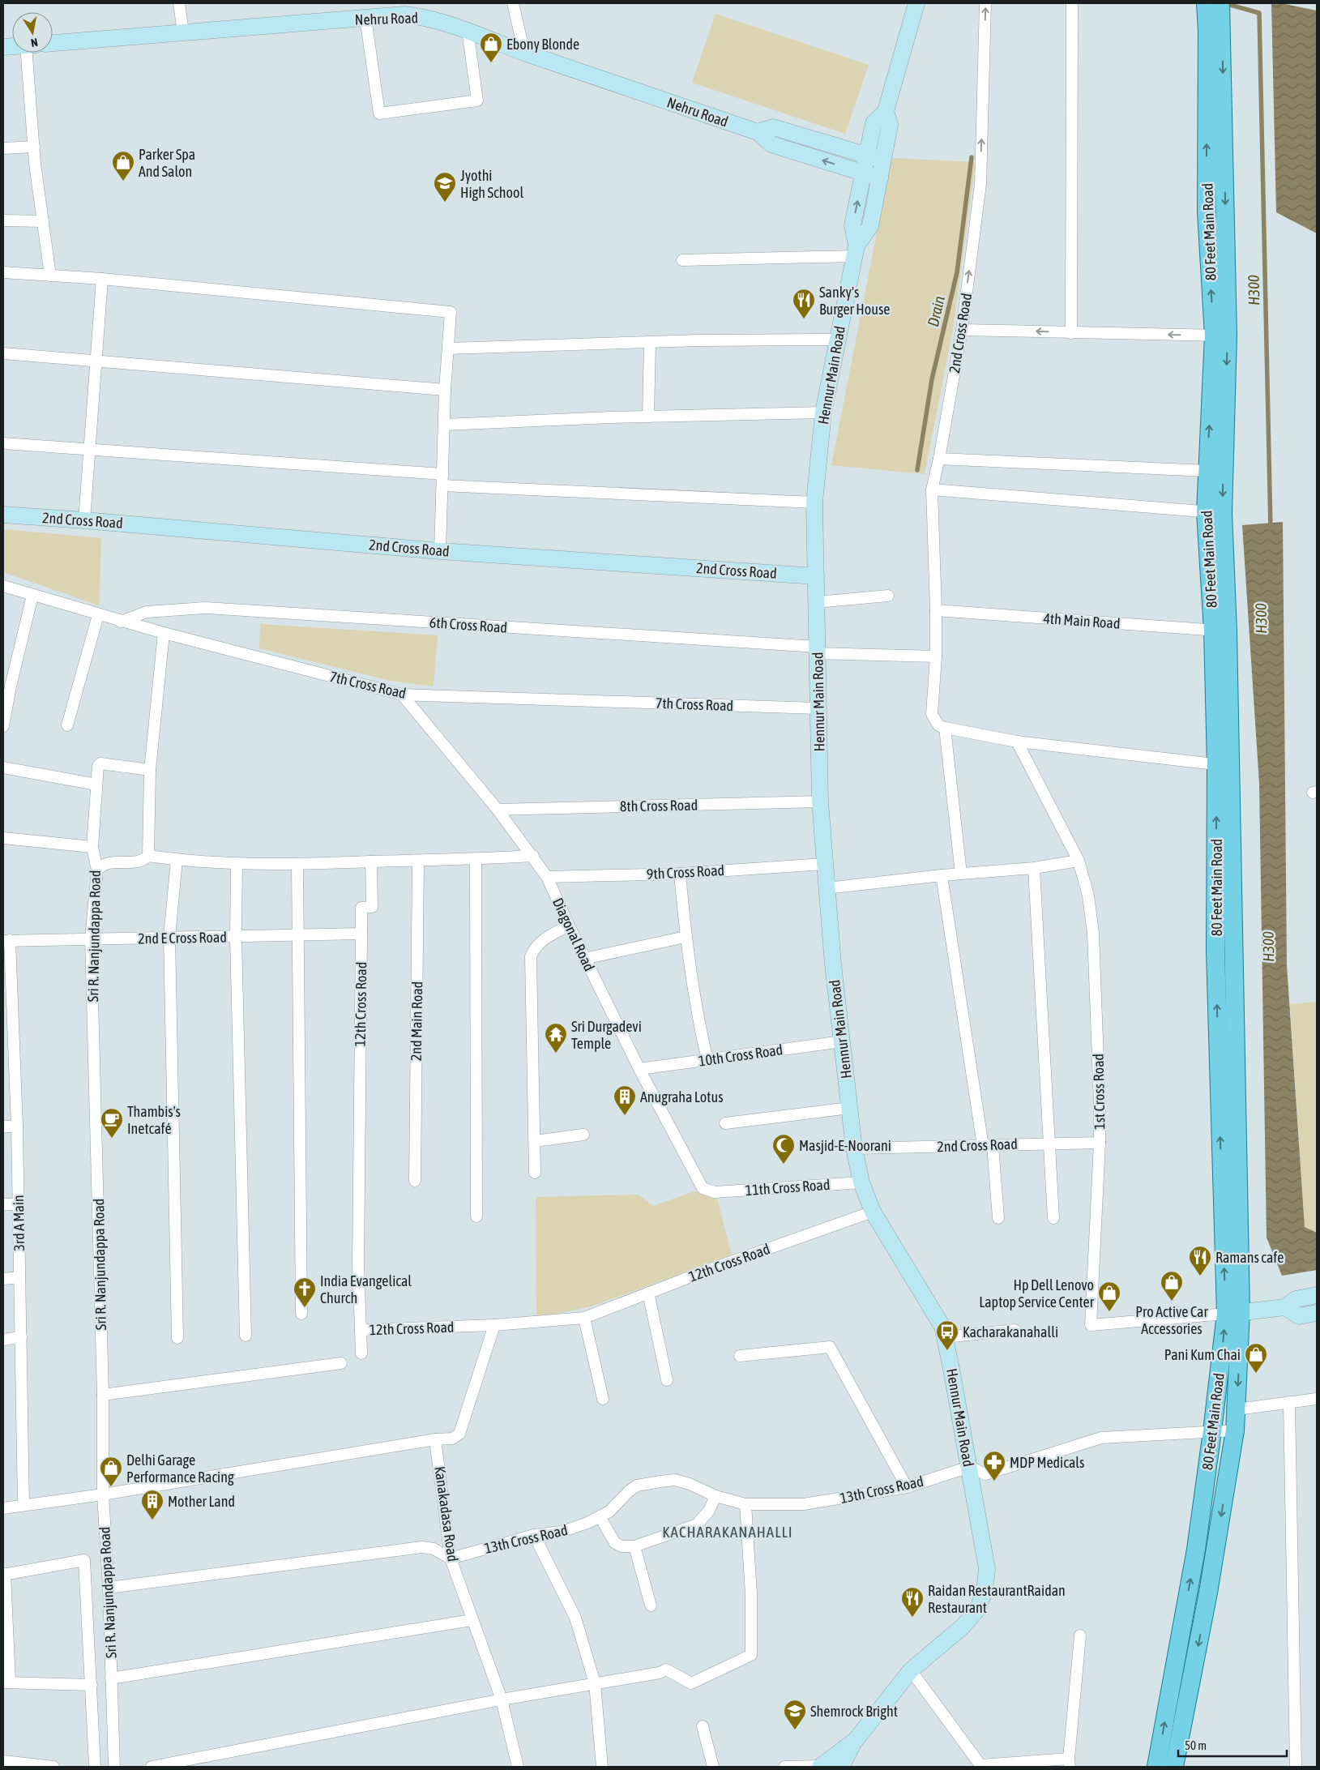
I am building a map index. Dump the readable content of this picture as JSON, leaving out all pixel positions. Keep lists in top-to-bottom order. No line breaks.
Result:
{"streets":{"main road":["Nehru Road","80 Feet Main Road","2nd Cross Road","Hennur Main Road"],"street":["4th Main Road","6th Cross Road","7th Cross Road","8th Cross Road","9th Cross Road","Diagonal Road","Sri R. Nanjundappa Road","2nd E Cross Road","12th Cross Road","2nd Main Road","10th Cross Road","1st Cross Road","11th Cross Road","3rd A Main","13th Cross Road","Kanakadasa Road"]},"crossings":[["Nehru Road","Hennur Main Road"],["80 Feet Main Road","4th Main Road"],["80 Feet Main Road","1st Cross Road"],["2nd Cross Road","Hennur Main Road"],["2nd Cross Road","4th Main Road"],["2nd Cross Road","6th Cross Road"],["2nd Cross Road","1st Cross Road"],["Hennur Main Road","6th Cross Road"],["Hennur Main Road","7th Cross Road"],["Hennur Main Road","8th Cross Road"],["Hennur Main Road","9th Cross Road"],["Hennur Main Road","12th Cross Road"],["Hennur Main Road","10th Cross Road"],["Hennur Main Road","11th Cross Road"],["Hennur Main Road","13th Cross Road"],["6th Cross Road","7th Cross Road"],["7th Cross Road","Diagonal Road"],["8th Cross Road","Diagonal Road"],["9th Cross Road","Diagonal Road"],["Diagonal Road","10th Cross Road"],["Diagonal Road","11th Cross Road"],["Sri R. Nanjundappa Road","2nd E Cross Road"],["2nd E Cross Road","12th Cross Road"],["2nd E Cross Road","3rd A Main"],["13th Cross Road","Kanakadasa Road"]],"districts":["KACHARAKANAHALLI"],"water":["H300","Drain"],"places":{"shop":["Ebony Blonde","Parker Spa And Salon","Pro Active Car Accessories","Hp Dell Lenovo Laptop Service Center","Pani Kum Chai","Delhi Garage Performance Racing"],"school or university":["Jyothi High School","Shemrock Bright"],"restaurant":["Sanky's Burger House","Ramans cafe","Raidan RestaurantRaidan Restaurant"],"temple":["Sri Durgadevi Temple"],"building":["Anugraha Lotus","Mother Land"],"cafe":["Thambis's Inetcafé"],"mosque":["Masjid-E-Noorani"],"church":["India Evangelical Church"],"bus stop":["Kacharakanahalli"],"pharmacy":["MDP Medicals"]},"scale_bar":"50 m","north":"bottom"}
